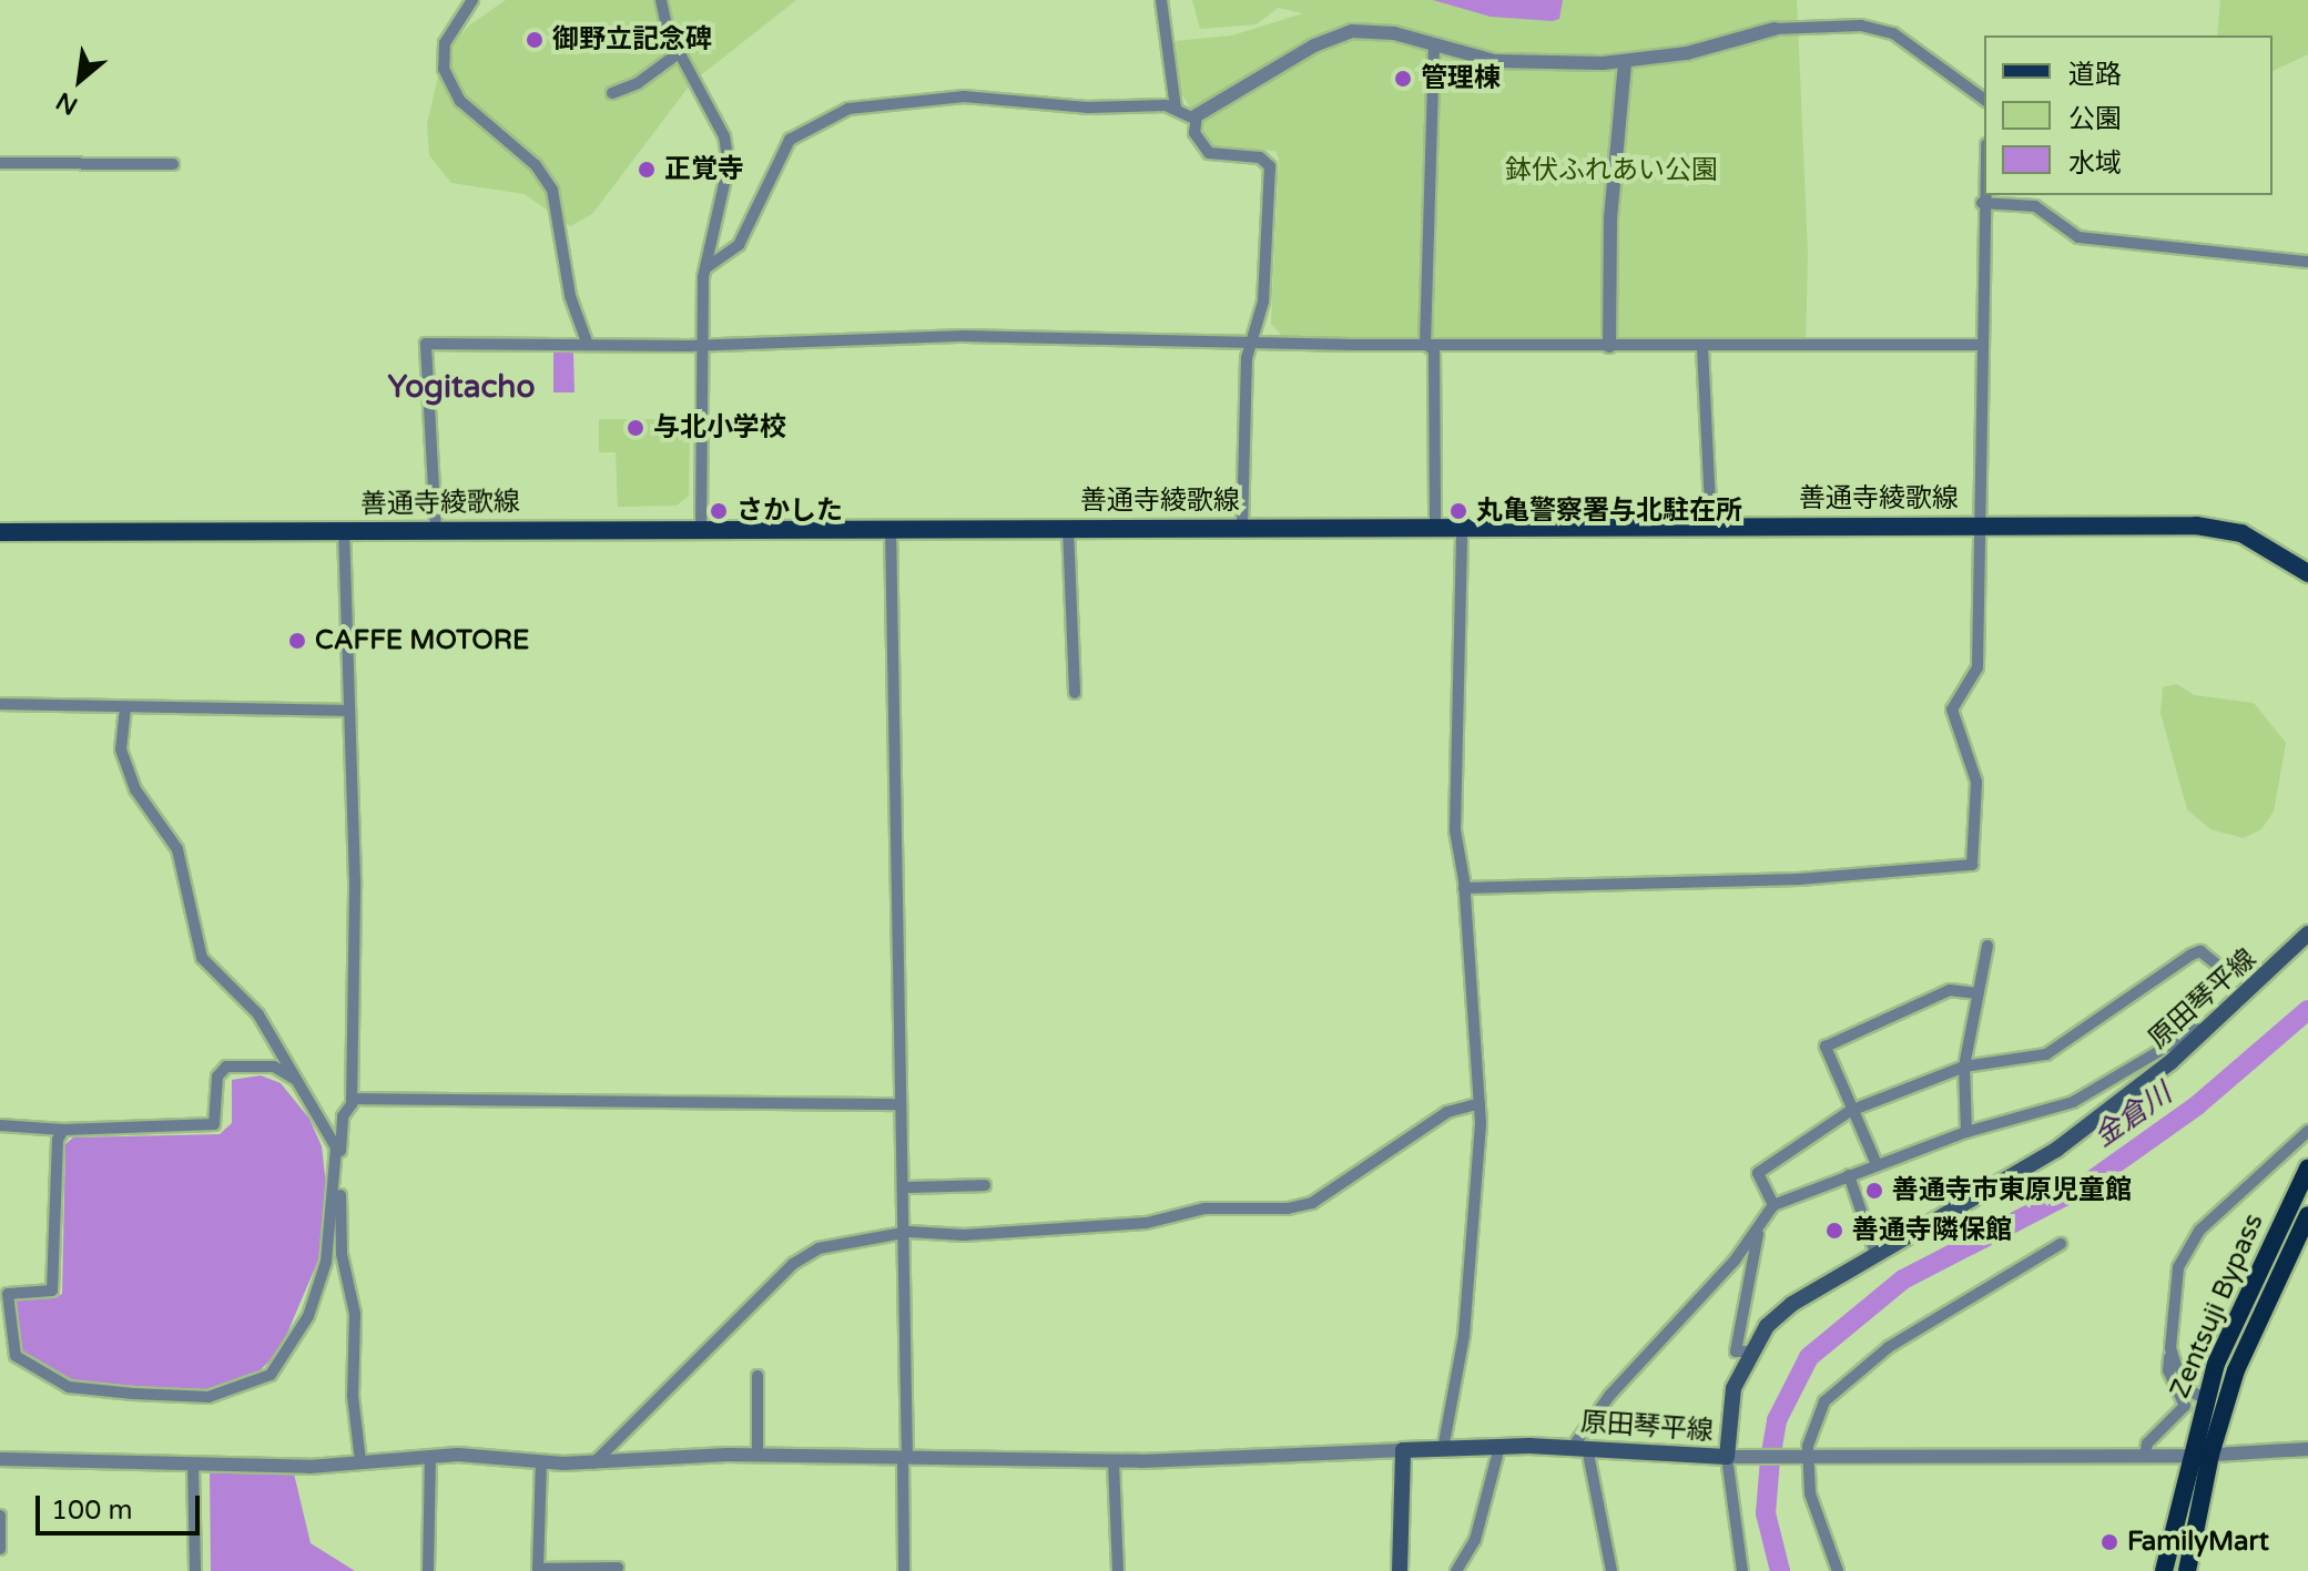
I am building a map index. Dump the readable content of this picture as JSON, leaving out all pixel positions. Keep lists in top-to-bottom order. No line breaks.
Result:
{"streets":{"highway":["Zentsuji Bypass"],"main road":["善通寺綾歌線","原田琴平線"]},"districts":["Yogitacho"],"water":["金倉川"],"parks":["鉢伏ふれあい公園"],"places":["御野立記念碑","管理棟","正覚寺","与北小学校","さかした","丸亀警察署与北駐在所","CAFFE MOTORE","善通寺市東原児童館","善通寺隣保館","FamilyMart"],"legend":["道路","公園","水域"],"scale_bar":"100 m","north":"bottom left"}
